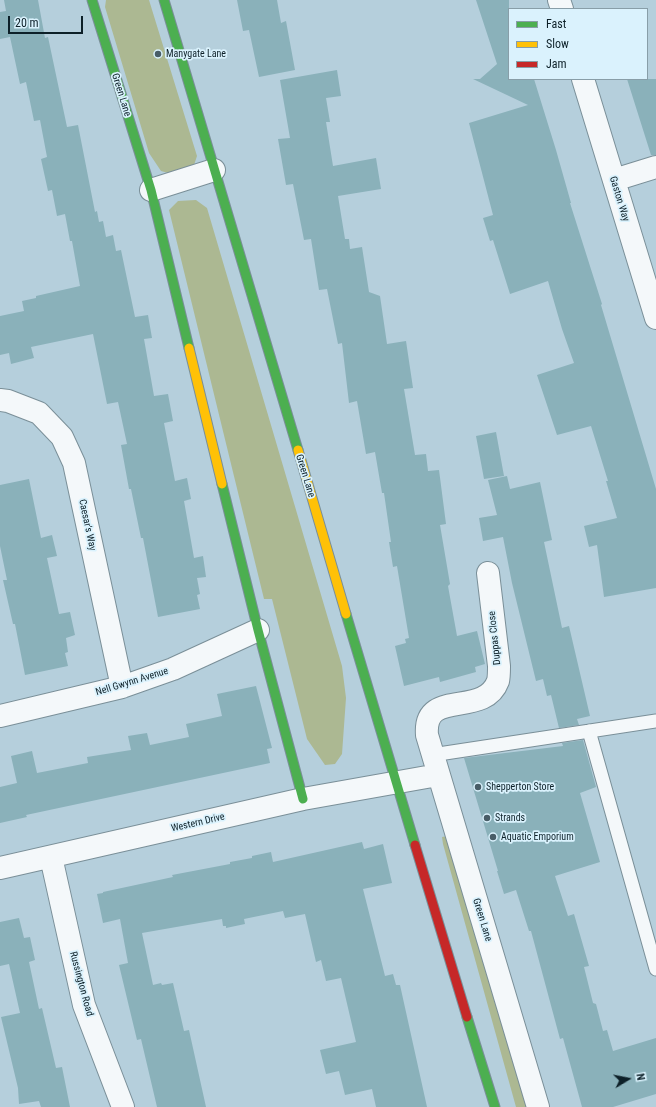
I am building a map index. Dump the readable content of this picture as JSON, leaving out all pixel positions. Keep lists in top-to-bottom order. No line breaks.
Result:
{"streets":{"main road":["Green Lane"],"street":["Gaston Way","Caesar's Way","Duppas Close","Nell Gwynn Avenue","Western Drive","Russington Road"]},"crossings":[["Green Lane","Duppas Close"],["Green Lane","Nell Gwynn Avenue"],["Green Lane","Western Drive"],["Caesar's Way","Nell Gwynn Avenue"],["Western Drive","Russington Road"]],"places":["Manygate Lane","Shepperton Store","Strands","Aquatic Emporium"],"legend":["Fast","Slow","Jam"],"scale_bar":"20 m","north":"right"}
